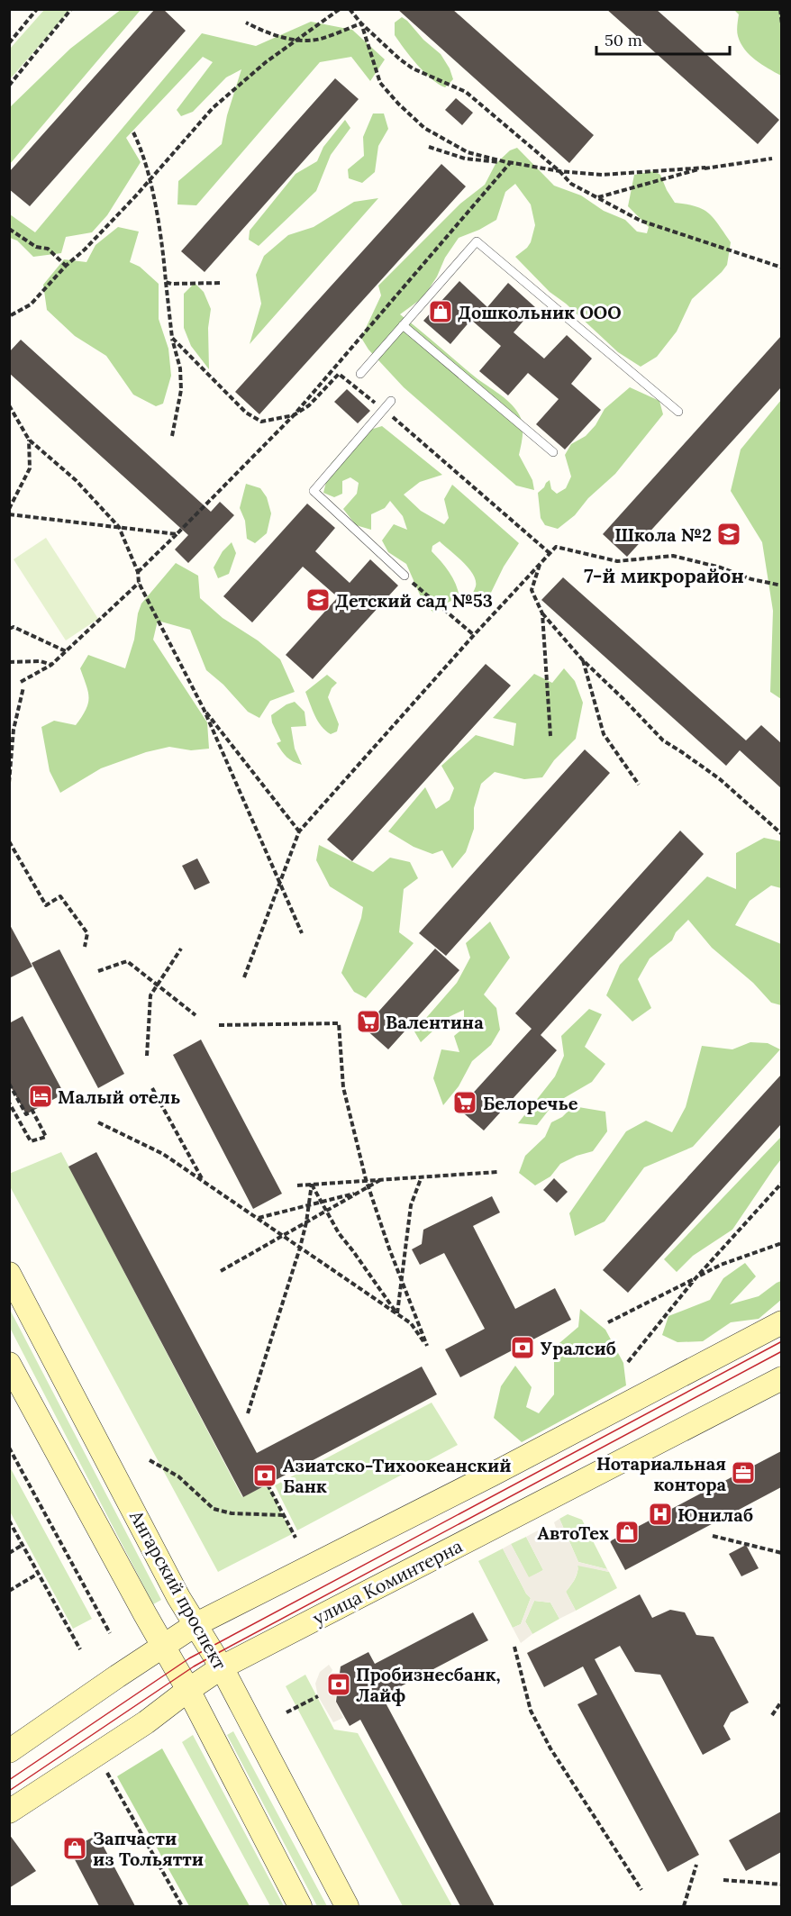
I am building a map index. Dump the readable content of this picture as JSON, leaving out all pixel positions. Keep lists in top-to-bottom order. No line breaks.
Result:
{"streets":{"street":["улица Коминтерна","Ангарский проспект"]},"crossings":[["улица Коминтерна","Ангарский проспект"]],"districts":["7-й микрорайон"],"places":{"shop":["Дошкольник ООО","АвтоТех","Запчасти из Тольятти"],"school or university":["Школа №2","Детский сад №53"],"supermarket":["Валентина","Белоречье"],"hotel":["Малый отель"],"bank":["Уралсиб","Азиатско-Тихоокеанский Банк","Пробизнесбанк, Лайф"],"office":["Нотариальная контора"],"hospital":["Юнилаб"]},"scale_bar":"50 m"}
